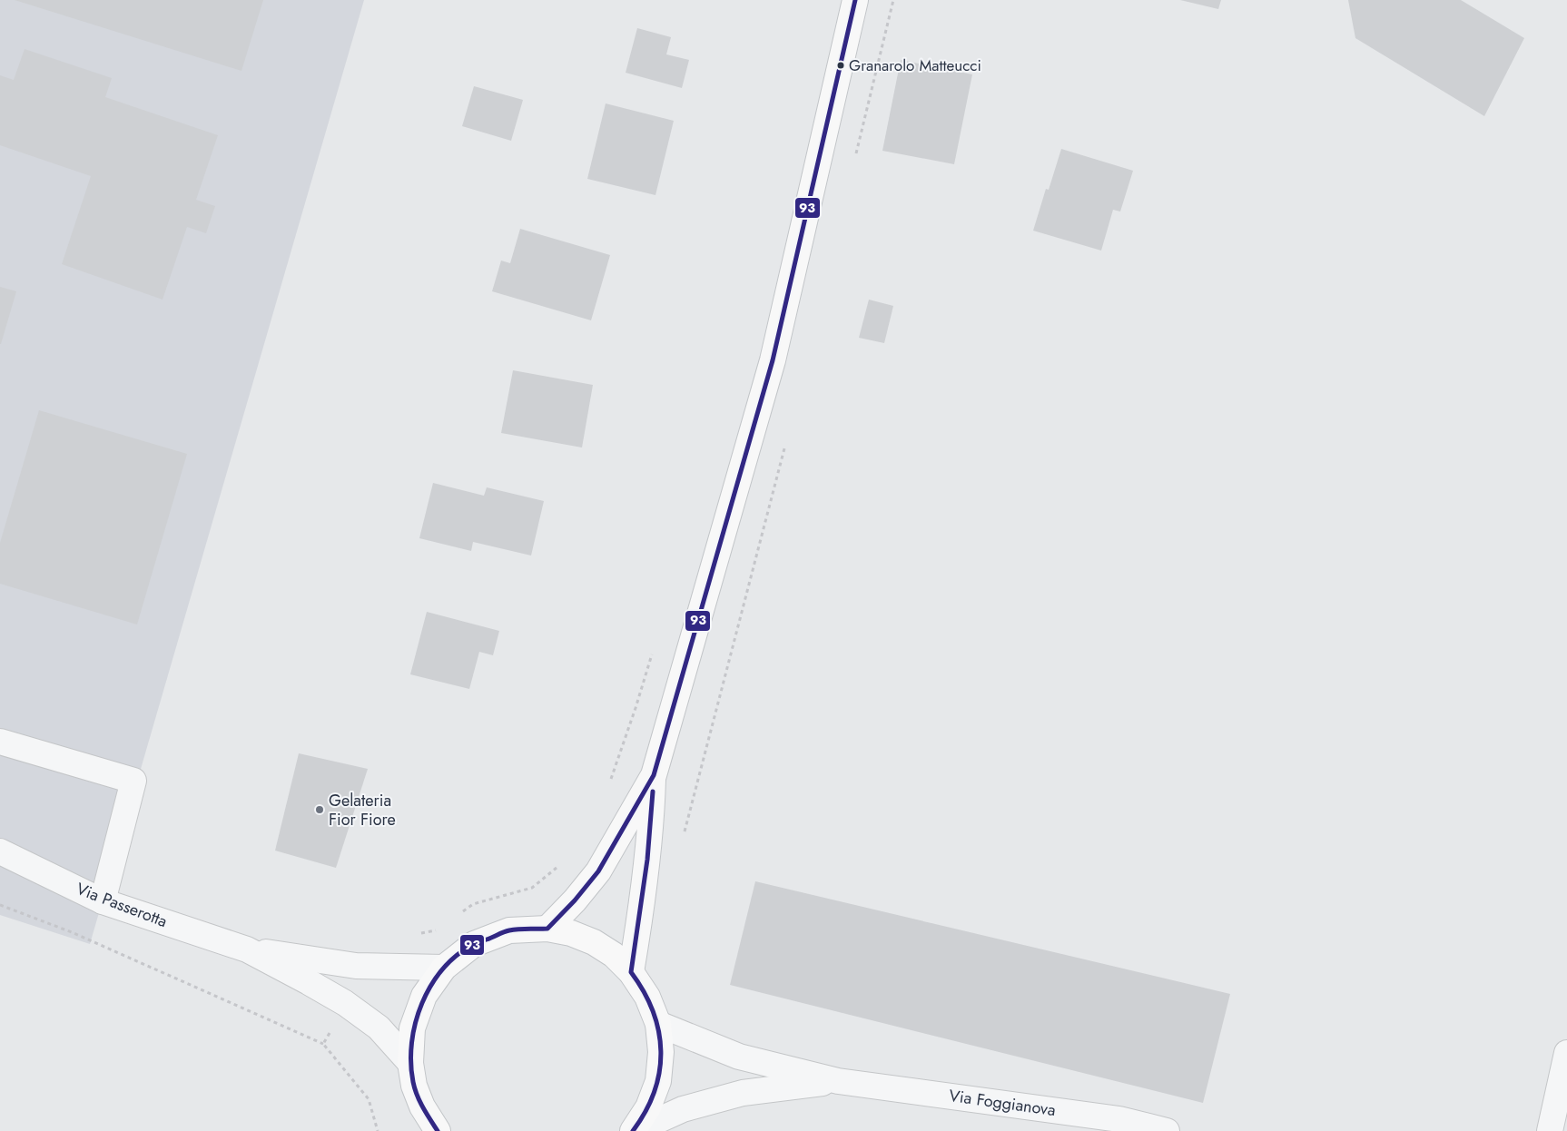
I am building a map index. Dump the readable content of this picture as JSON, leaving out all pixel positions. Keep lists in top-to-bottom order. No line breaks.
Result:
{"streets":{"street":["Via Passerotta","Via Foggianova"]},"places":["Granarolo Matteucci","Gelateria Fior Fiore"],"lines":["transit line 93"]}
